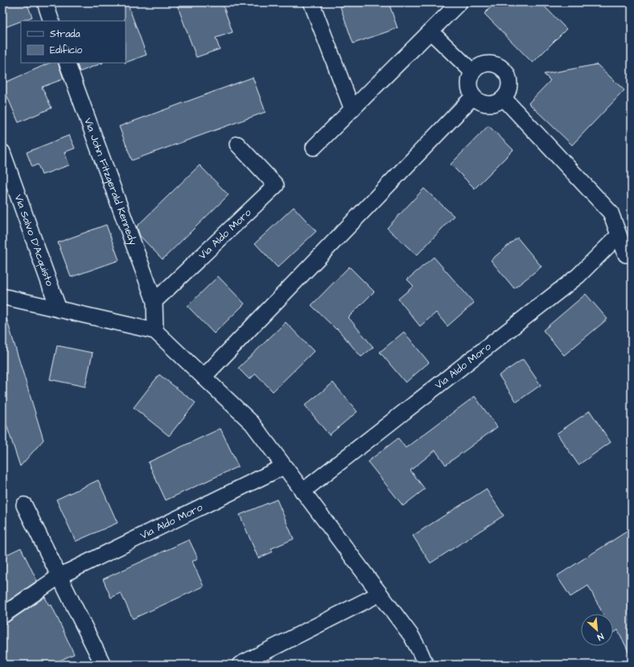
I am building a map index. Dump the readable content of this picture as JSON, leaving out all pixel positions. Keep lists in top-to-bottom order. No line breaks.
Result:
{"streets":{"street":["Via John Fitzgerald Kennedy","Via Aldo Moro","Via Salvo D'Acquisto"]},"crossings":[["Via John Fitzgerald Kennedy","Via Aldo Moro"]],"legend":["Strada","Edificio"],"north":"bottom right"}
